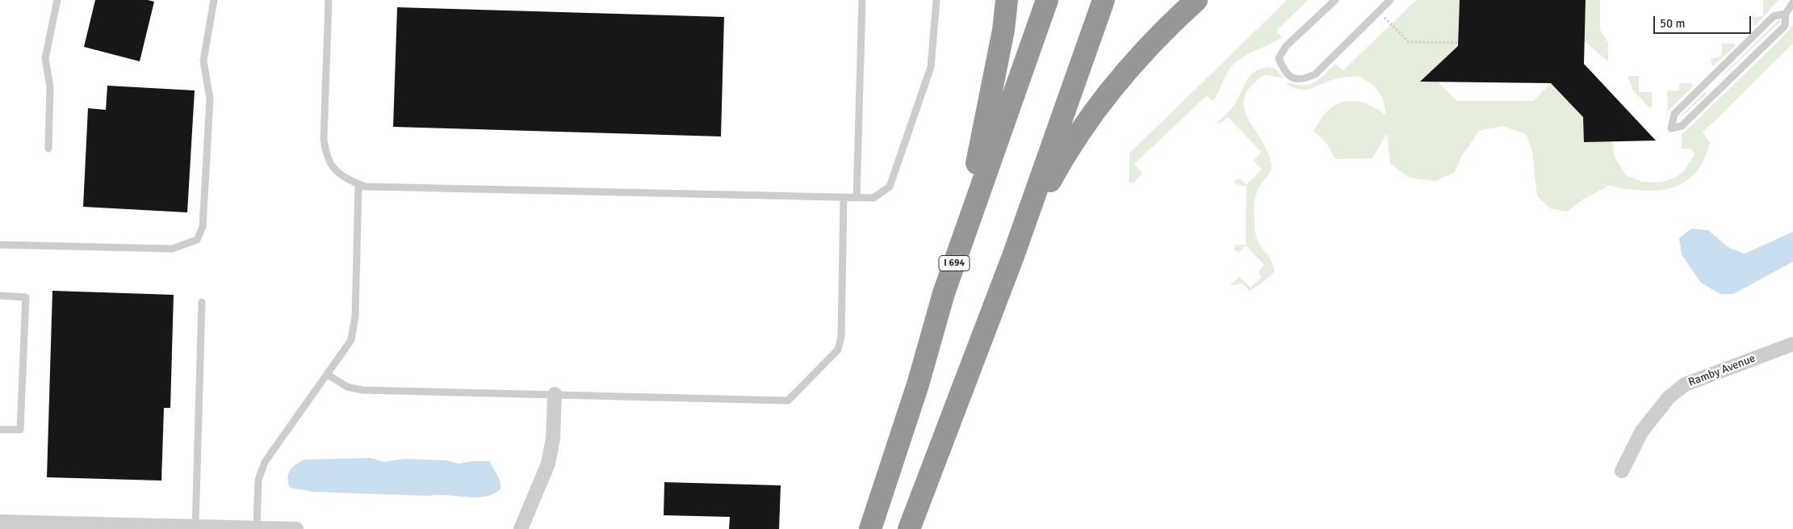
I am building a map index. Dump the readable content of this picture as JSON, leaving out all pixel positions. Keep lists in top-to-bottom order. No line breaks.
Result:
{"streets":{"highway":["I 694"],"street":["Ramby Avenue"]},"scale_bar":"50 m"}
